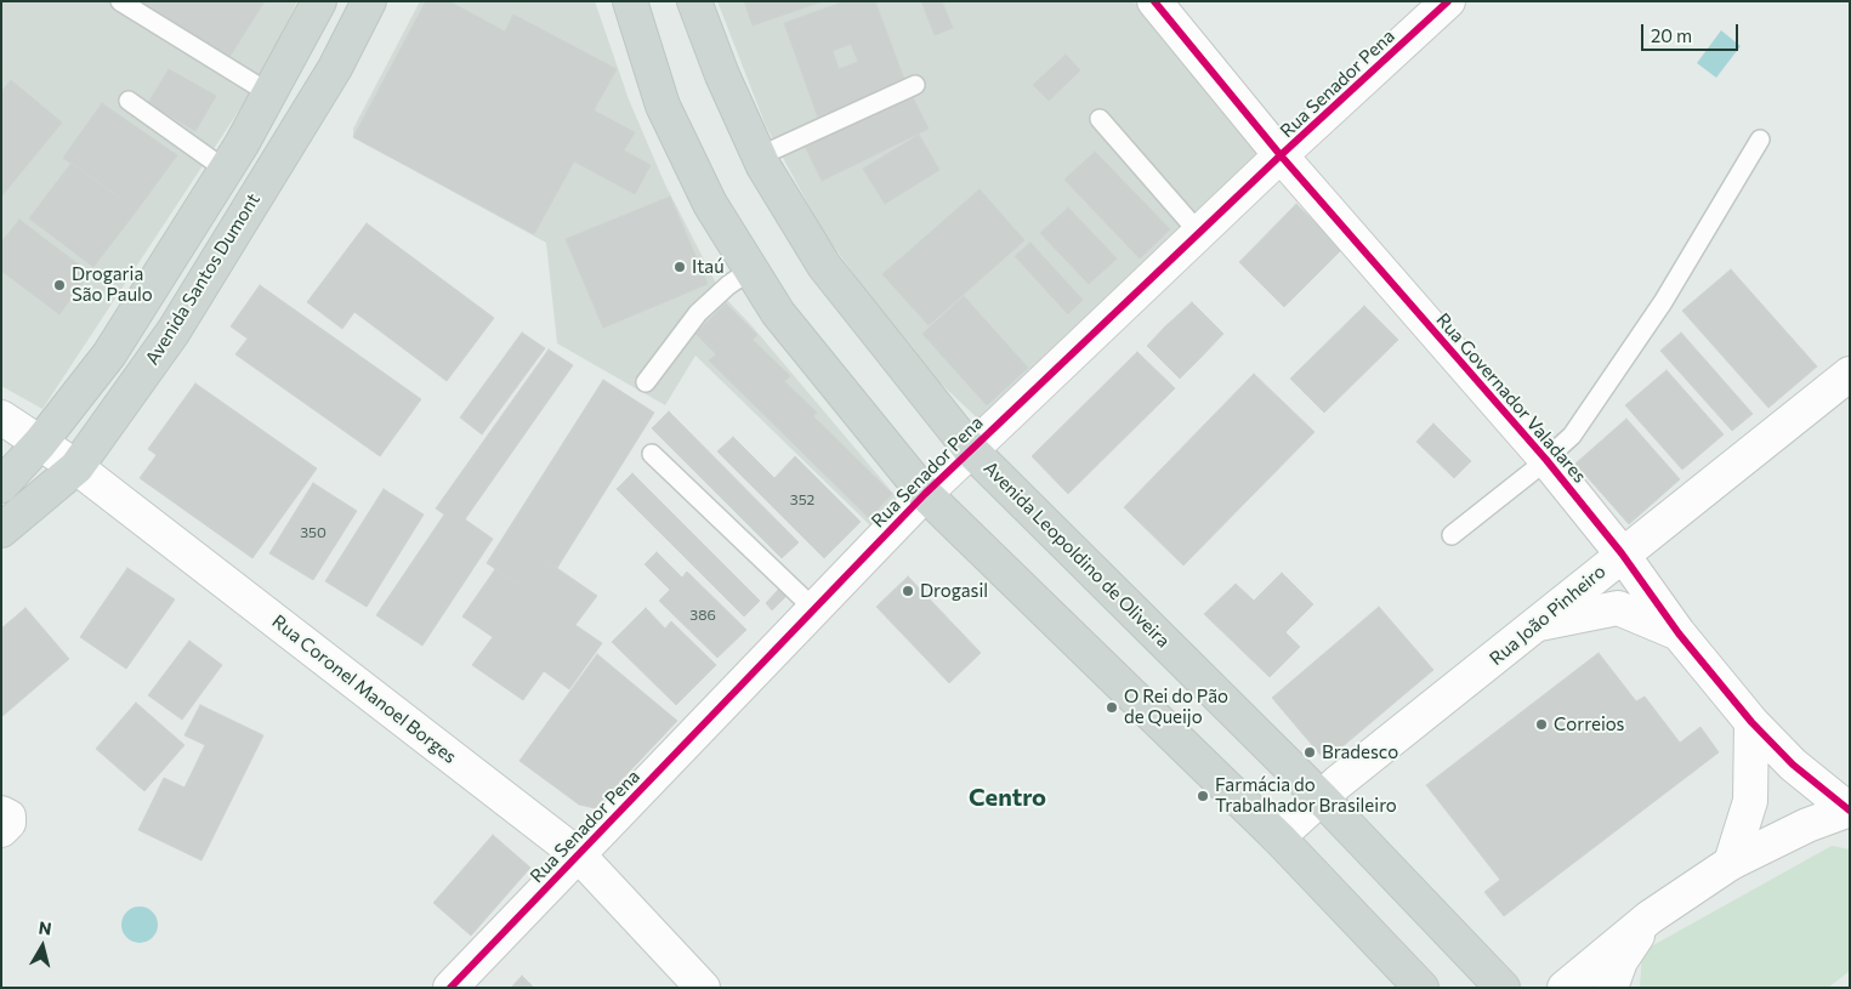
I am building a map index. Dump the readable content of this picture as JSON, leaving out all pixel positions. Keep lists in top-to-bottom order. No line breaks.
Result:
{"streets":{"main road":["Avenida Santos Dumont","Avenida Leopoldino de Oliveira"],"street":["Rua Senador Pena","Rua Governador Valadares","Rua João Pinheiro","Rua Coronel Manoel Borges"]},"crossings":[["Rua Senador Pena","Rua Governador Valadares"],["Rua Senador Pena","Avenida Leopoldino de Oliveira"],["Rua Senador Pena","Rua Coronel Manoel Borges"],["Avenida Santos Dumont","Rua Coronel Manoel Borges"],["Rua Governador Valadares","Rua João Pinheiro"],["Avenida Leopoldino de Oliveira","Rua João Pinheiro"]],"districts":["Centro"],"places":["Itaú","Drogaria São Paulo","Drogasil","O Rei do Pão de Queijo","Correios","Bradesco","Farmácia do Trabalhador Brasileiro"],"house_numbers":["352","350","386"],"scale_bar":"20 m","north":"top"}
